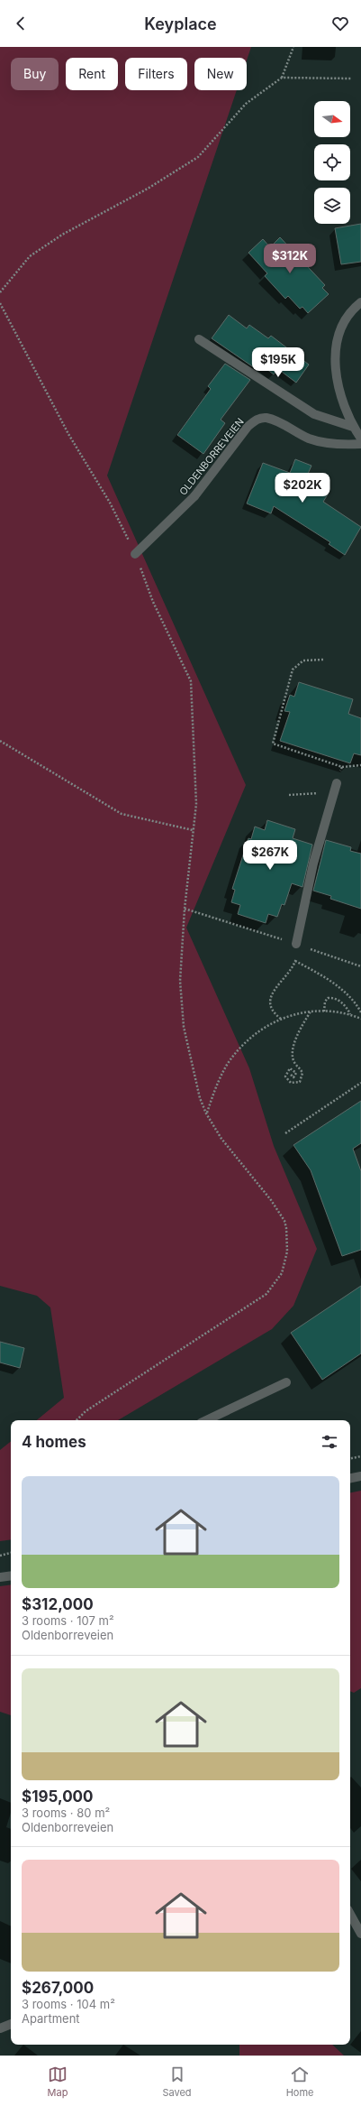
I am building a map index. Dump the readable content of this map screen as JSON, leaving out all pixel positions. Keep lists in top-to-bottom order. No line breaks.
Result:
{"streets":{"street":["OLDENBORREVEIEN"]},"north":"right","page":{"header":"Keyplace","chip":["Buy","Rent","Filters","New"],"price":["$312K","$195K","$202K","$267K"],"heading":"4 homes","list":[{"name":"$312,000","note":"3 rooms · 107 m² · Oldenborreveien"},{"name":"$195,000","note":"3 rooms · 80 m² · Oldenborreveien"},{"name":"$267,000","note":"3 rooms · 104 m² · Apartment"}],"tabs":["Map","Saved","Home"]}}
